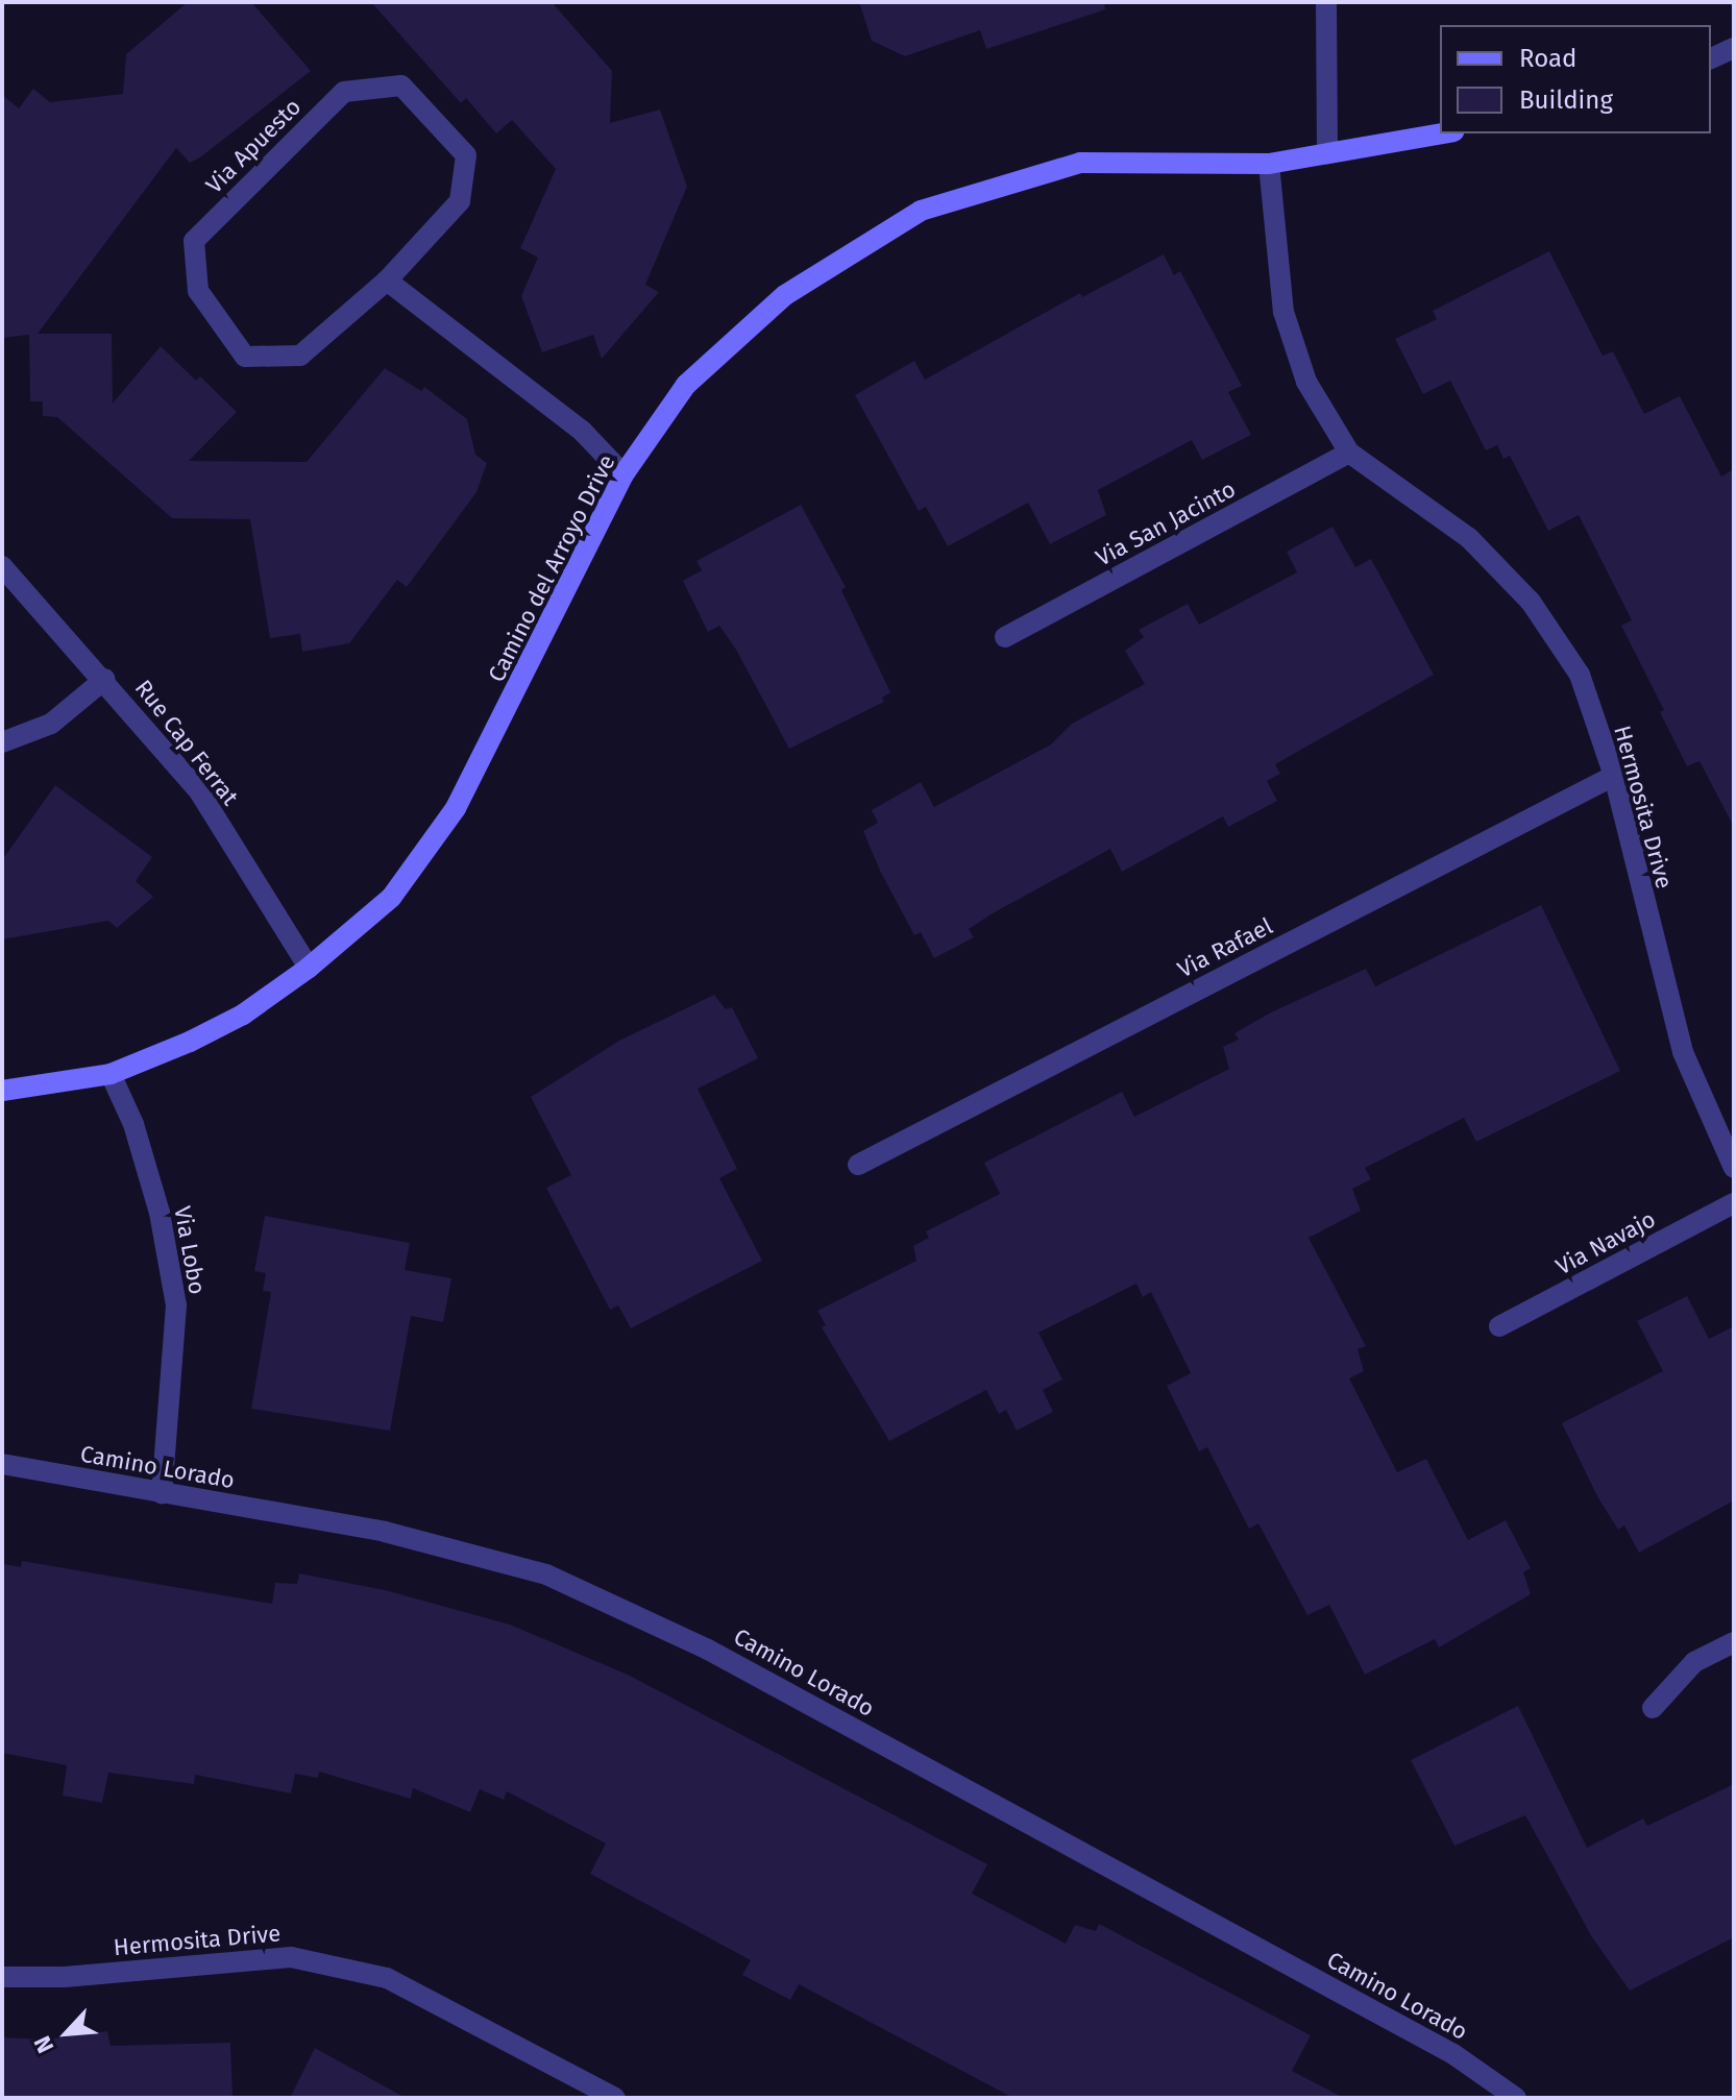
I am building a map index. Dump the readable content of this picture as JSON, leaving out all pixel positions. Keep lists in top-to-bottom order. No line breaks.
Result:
{"streets":{"street":["Via Apuesto","Via San Jacinto","Camino del Arroyo Drive","Rue Cap Ferrat","Hermosita Drive","Via Rafael","Via Navajo","Via Lobo","Camino Lorado"]},"crossings":[["Via San Jacinto","Hermosita Drive"],["Camino del Arroyo Drive","Rue Cap Ferrat"],["Camino del Arroyo Drive","Hermosita Drive"],["Camino del Arroyo Drive","Via Lobo"],["Hermosita Drive","Via Rafael"],["Via Lobo","Camino Lorado"]],"legend":["Road","Building"],"north":"bottom left"}
